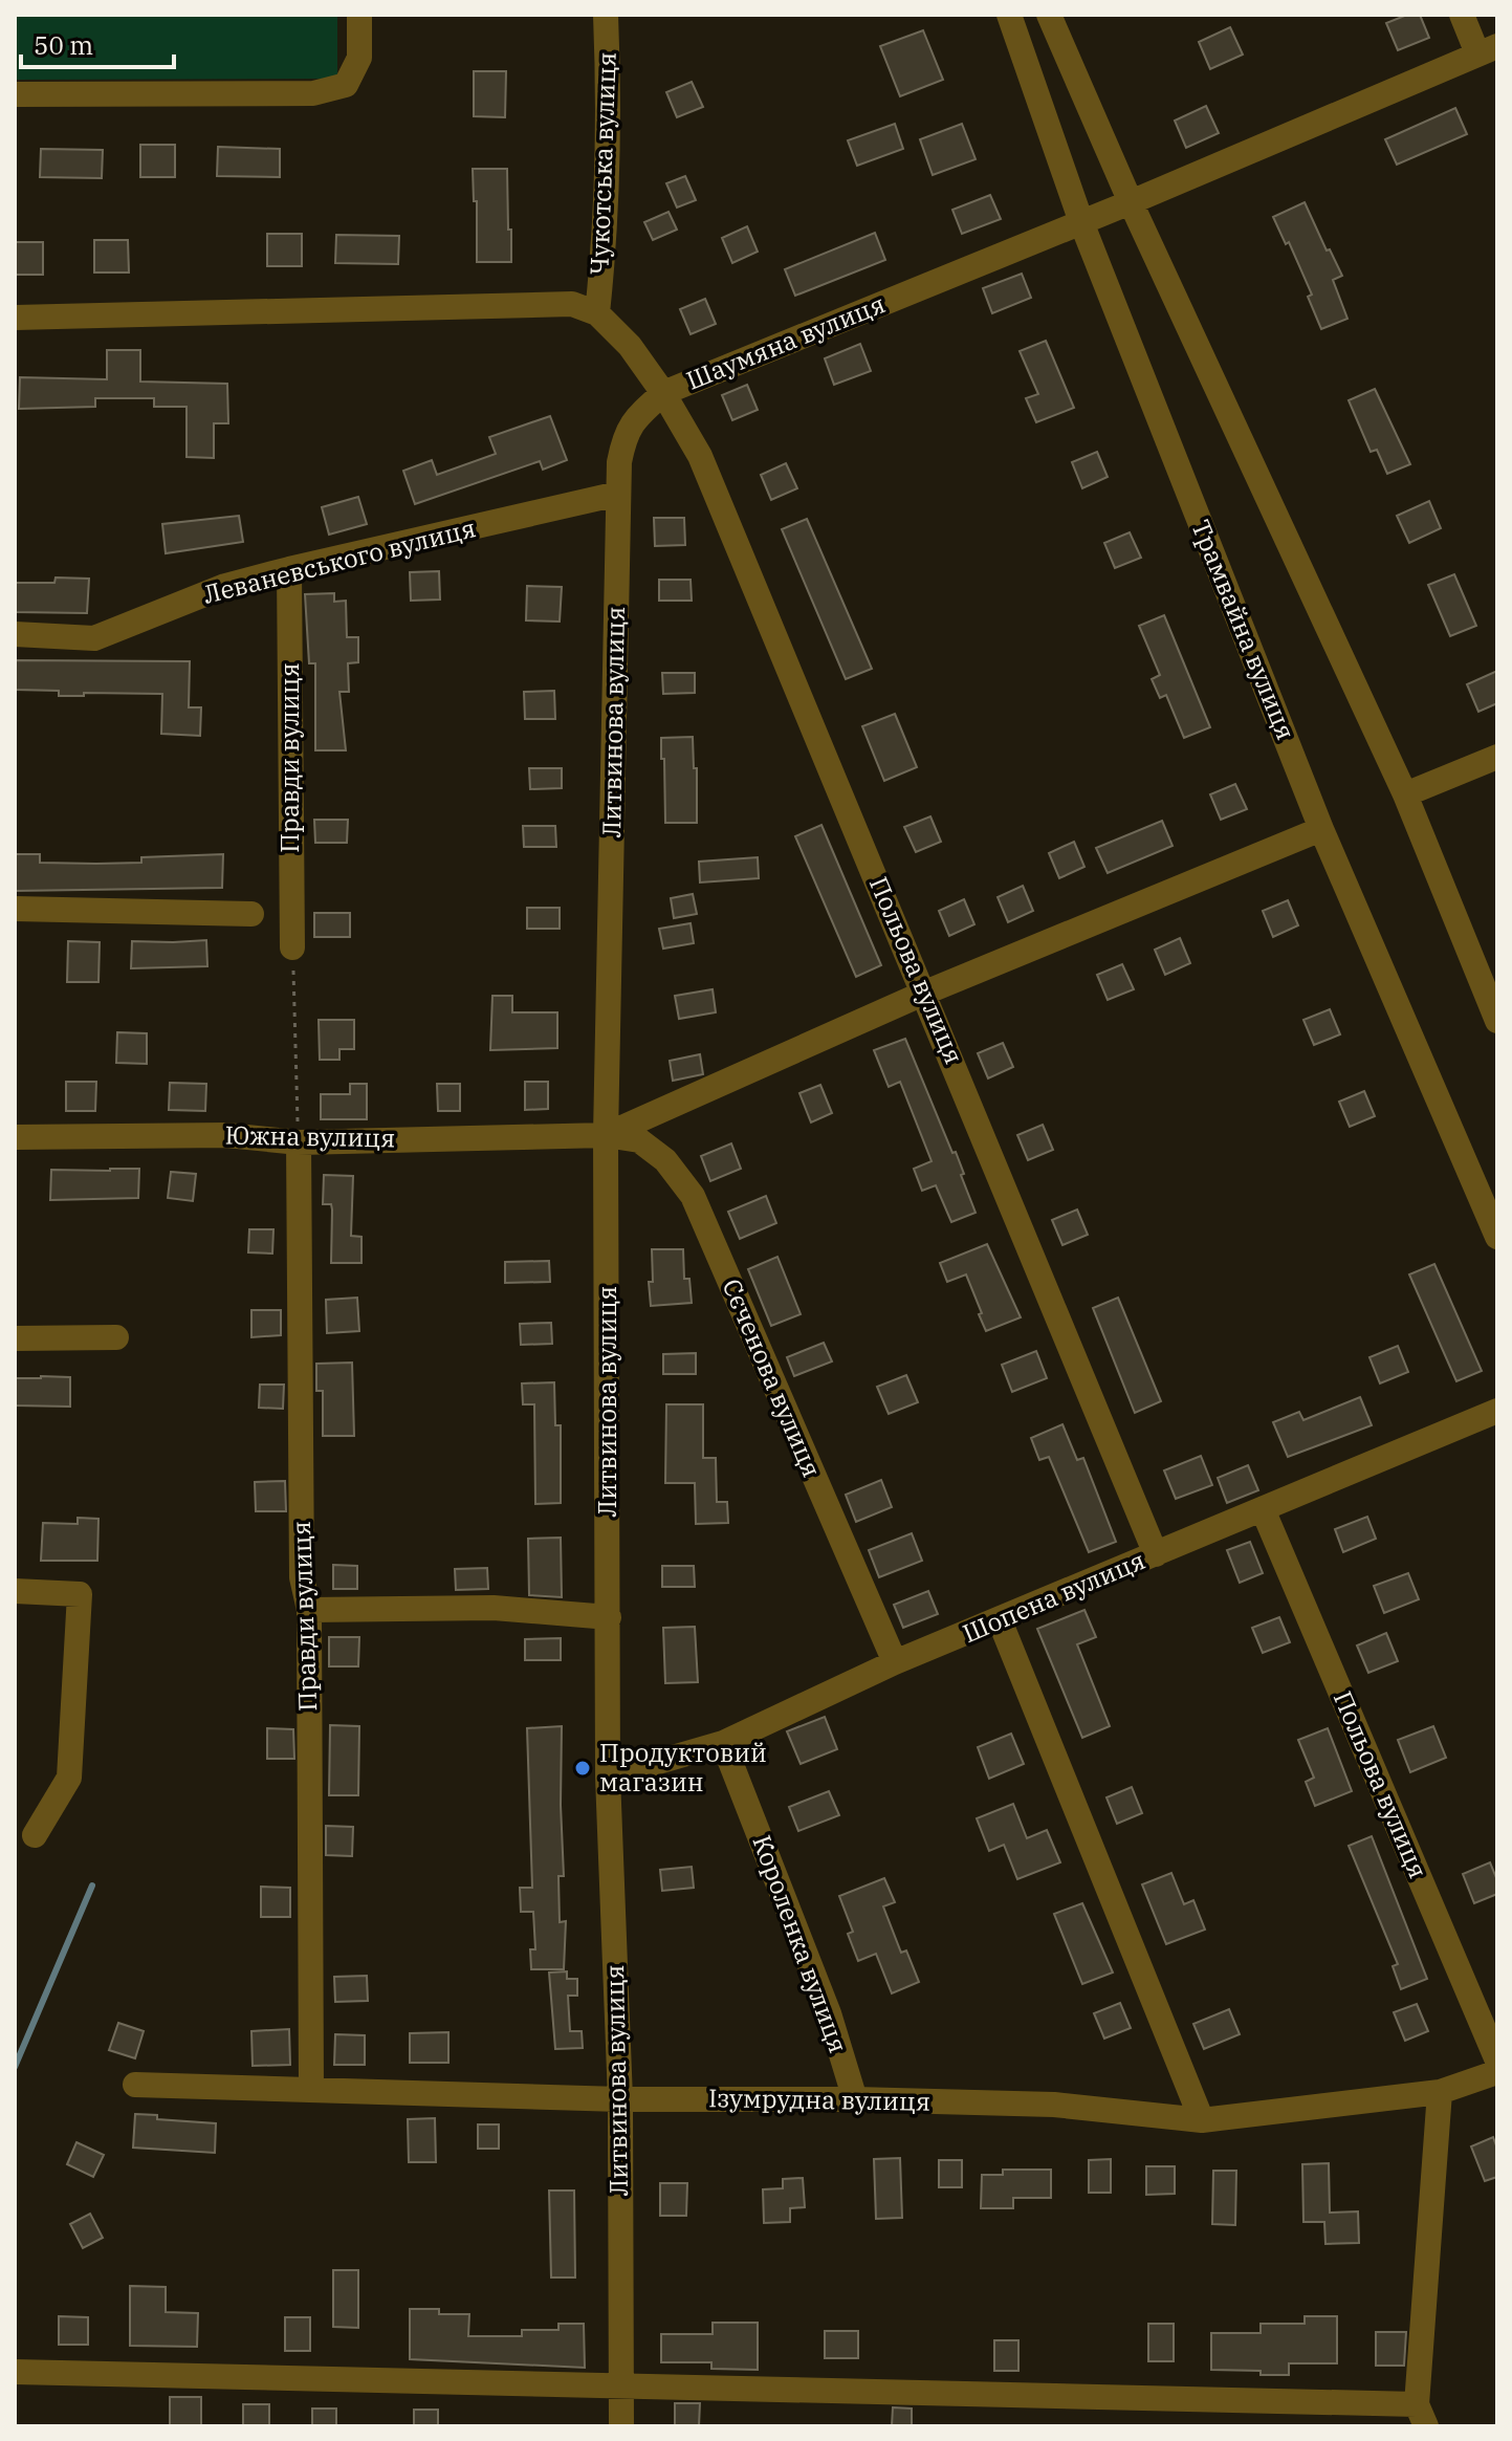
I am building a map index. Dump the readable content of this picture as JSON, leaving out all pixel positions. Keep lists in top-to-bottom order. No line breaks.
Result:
{"streets":{"street":["Чукотська вулиця","Шаумяна вулиця","Леваневського вулиця","Трамвайна вулиця","Литвинова вулиця","Правди вулиця","Польова вулиця","Южна вулиця","Сєченова вулиця","Шопена вулиця","Короленка вулиця","Ізумрудна вулиця"]},"crossings":[["Чукотська вулиця","Шаумяна вулиця"],["Шаумяна вулиця","Трамвайна вулиця"],["Шаумяна вулиця","Литвинова вулиця"],["Шаумяна вулиця","Польова вулиця"],["Леваневського вулиця","Литвинова вулиця"],["Леваневського вулиця","Правди вулиця"],["Литвинова вулиця","Польова вулиця"],["Литвинова вулиця","Южна вулиця"],["Литвинова вулиця","Сєченова вулиця"],["Литвинова вулиця","Шопена вулиця"],["Литвинова вулиця","Ізумрудна вулиця"],["Правди вулиця","Южна вулиця"],["Правди вулиця","Ізумрудна вулиця"],["Польова вулиця","Шопена вулиця"],["Южна вулиця","Сєченова вулиця"],["Сєченова вулиця","Шопена вулиця"],["Шопена вулиця","Короленка вулиця"],["Короленка вулиця","Ізумрудна вулиця"]],"places":["Продуктовий магазин"],"scale_bar":"50 m"}
